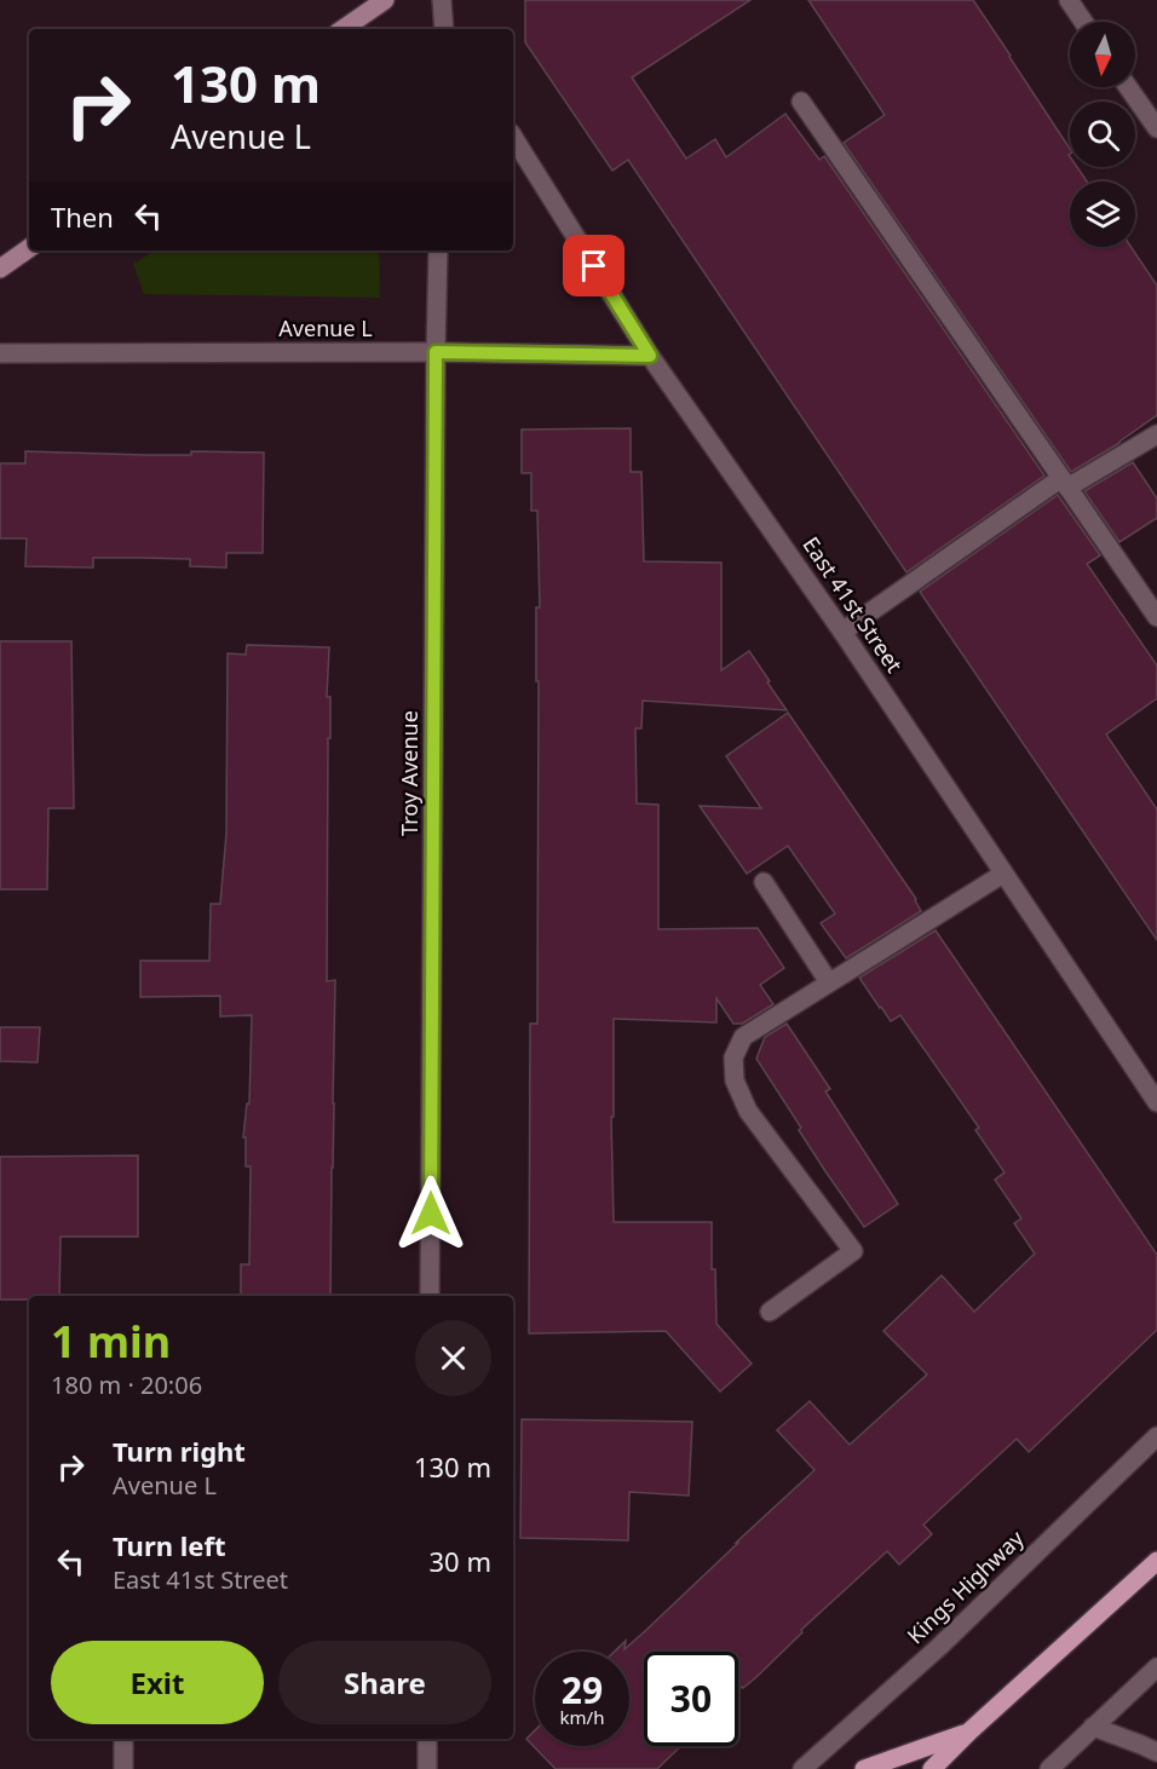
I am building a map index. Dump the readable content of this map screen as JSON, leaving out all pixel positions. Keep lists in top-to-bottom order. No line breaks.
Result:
{"streets":{"street":["Avenue L","East 41st Street","Troy Avenue","Kings Highway"]},"crossings":[["Avenue L","East 41st Street"],["Avenue L","Troy Avenue"]],"north":"bottom","page":{"turn":["130 m","Avenue L"],"then":"Then","heading":["1 min","180 m · 20:06"],"list":[{"name":"Turn right","note":"Avenue L","value":"130 m"},{"name":"Turn left","note":"East 41st Street","value":"30 m"}],"buttons":["Exit","Share"],"speed":"29 km/h","limit":"30"}}
